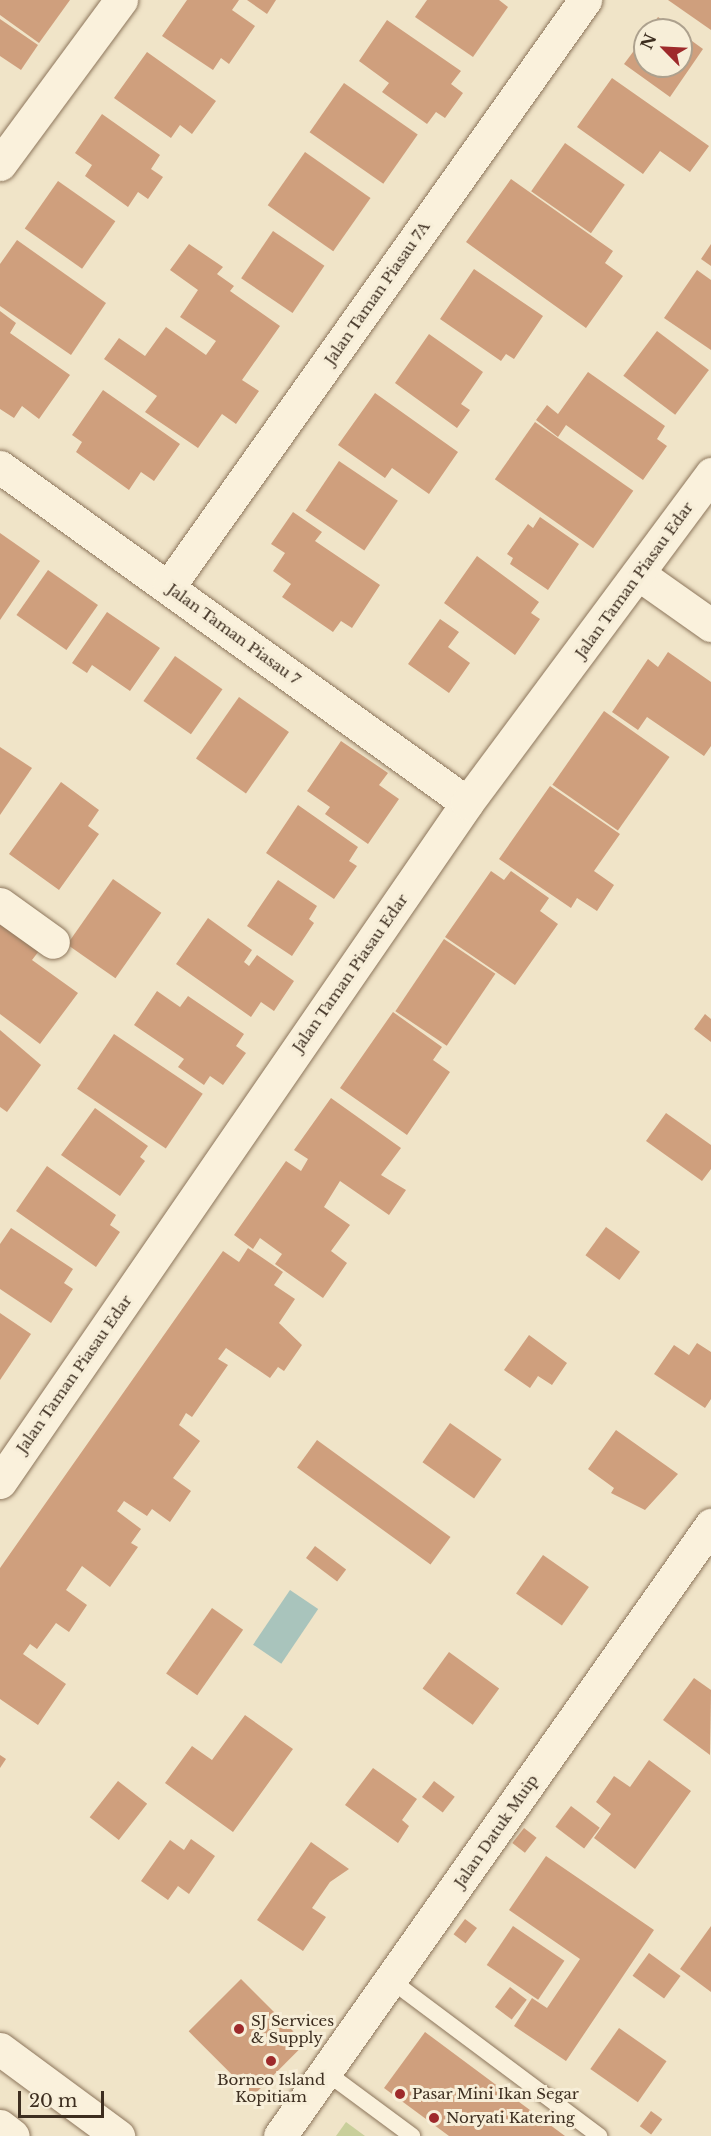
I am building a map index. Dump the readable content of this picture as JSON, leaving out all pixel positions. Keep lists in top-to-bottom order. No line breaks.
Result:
{"streets":{"street":["Jalan Taman Piasau 7A","Jalan Taman Piasau Edar","Jalan Taman Piasau 7","Jalan Datuk Muip"]},"crossings":[["Jalan Taman Piasau 7A","Jalan Taman Piasau 7"],["Jalan Taman Piasau Edar","Jalan Taman Piasau 7"]],"places":["SJ Services & Supply","Borneo Island Kopitiam","Pasar Mini Ikan Segar","Noryati Katering"],"scale_bar":"20 m","north":"top left"}
